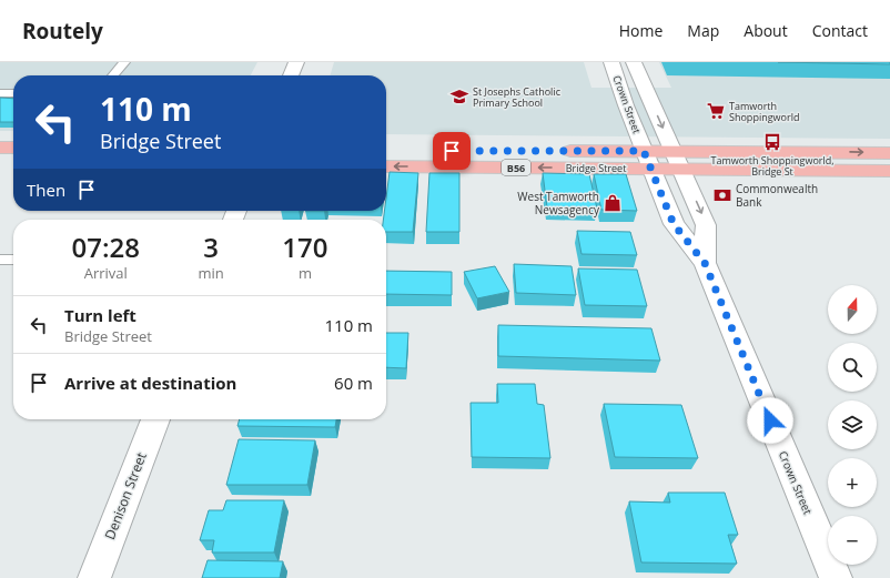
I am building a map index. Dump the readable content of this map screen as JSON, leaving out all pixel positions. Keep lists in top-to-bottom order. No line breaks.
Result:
{"streets":{"main road":["B56","Bridge Street"],"street":["Crown Street","Denison Street"]},"crossings":[["Crown Street","Bridge Street"]],"places":{"school or university":["St Josephs Catholic Primary School"],"supermarket":["Tamworth Shoppingworld"],"bus stop":["Tamworth Shoppingworld, Bridge St"],"bank":["Commonwealth Bank"],"shop":["West Tamworth Newsagency"]},"north":"top","page":{"header":"Routely","nav":["Home","Map","About","Contact"],"turn":["110 m","Bridge Street"],"then":"Then","eta":["07:28","Arrival","3","min","170","m"],"map_buttons":["+","−"],"list":[{"name":"Turn left","note":"Bridge Street","value":"110 m"},{"name":"Arrive at destination","value":"60 m"}]}}
